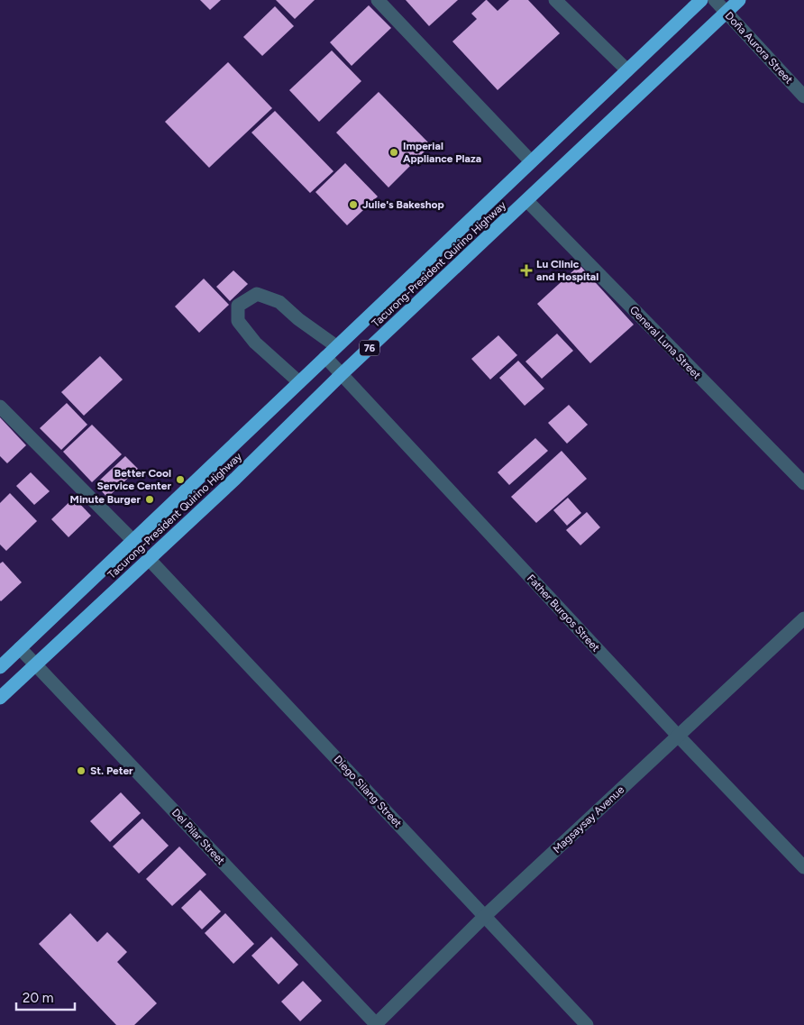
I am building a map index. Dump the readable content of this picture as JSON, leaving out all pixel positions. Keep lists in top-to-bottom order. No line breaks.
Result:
{"streets":{"highway":["Tacurong-President Quirino Highway","76"],"street":["Doña Aurora Street","General Luna Street","Father Burgos Street","Diego Silang Street","Magsaysay Avenue","Del Pilar Street"]},"crossings":[["Doña Aurora Street","Tacurong-President Quirino Highway"],["Tacurong-President Quirino Highway","General Luna Street"],["Tacurong-President Quirino Highway","Father Burgos Street"],["Tacurong-President Quirino Highway","Diego Silang Street"],["Tacurong-President Quirino Highway","Del Pilar Street"],["Father Burgos Street","Magsaysay Avenue"],["Diego Silang Street","Magsaysay Avenue"],["Magsaysay Avenue","Del Pilar Street"]],"places":{"other":["Imperial Appliance Plaza","Julie's Bakeshop","Better Cool Service Center","Minute Burger","St. Peter"],"health":["Lu Clinic and Hospital"]},"scale_bar":"20 m"}
